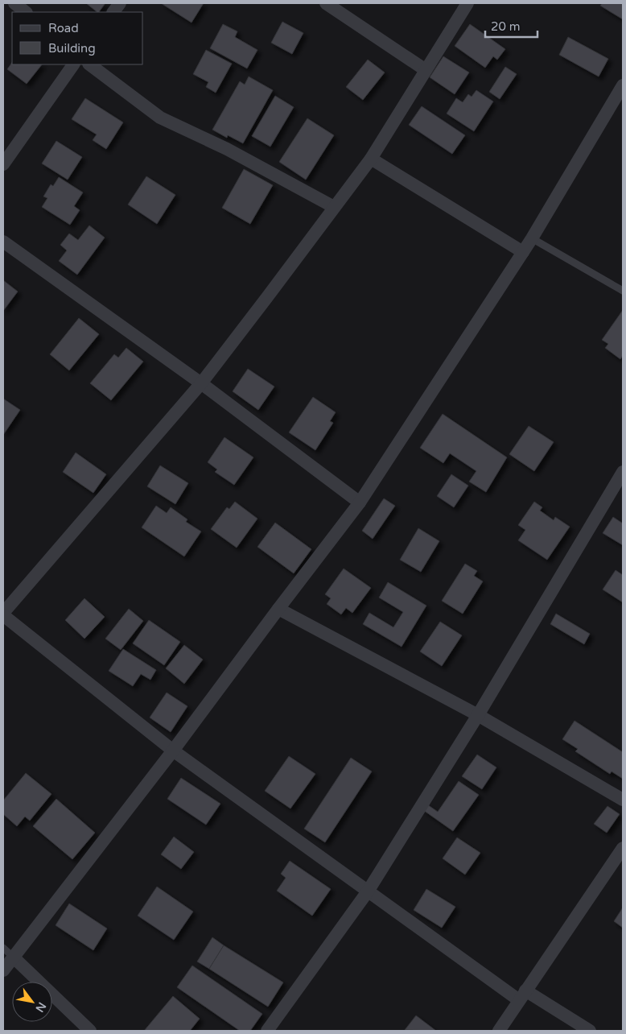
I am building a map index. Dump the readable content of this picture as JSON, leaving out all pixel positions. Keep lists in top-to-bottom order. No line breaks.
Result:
{"legend":["Road","Building"],"scale_bar":"20 m","north":"bottom right"}
